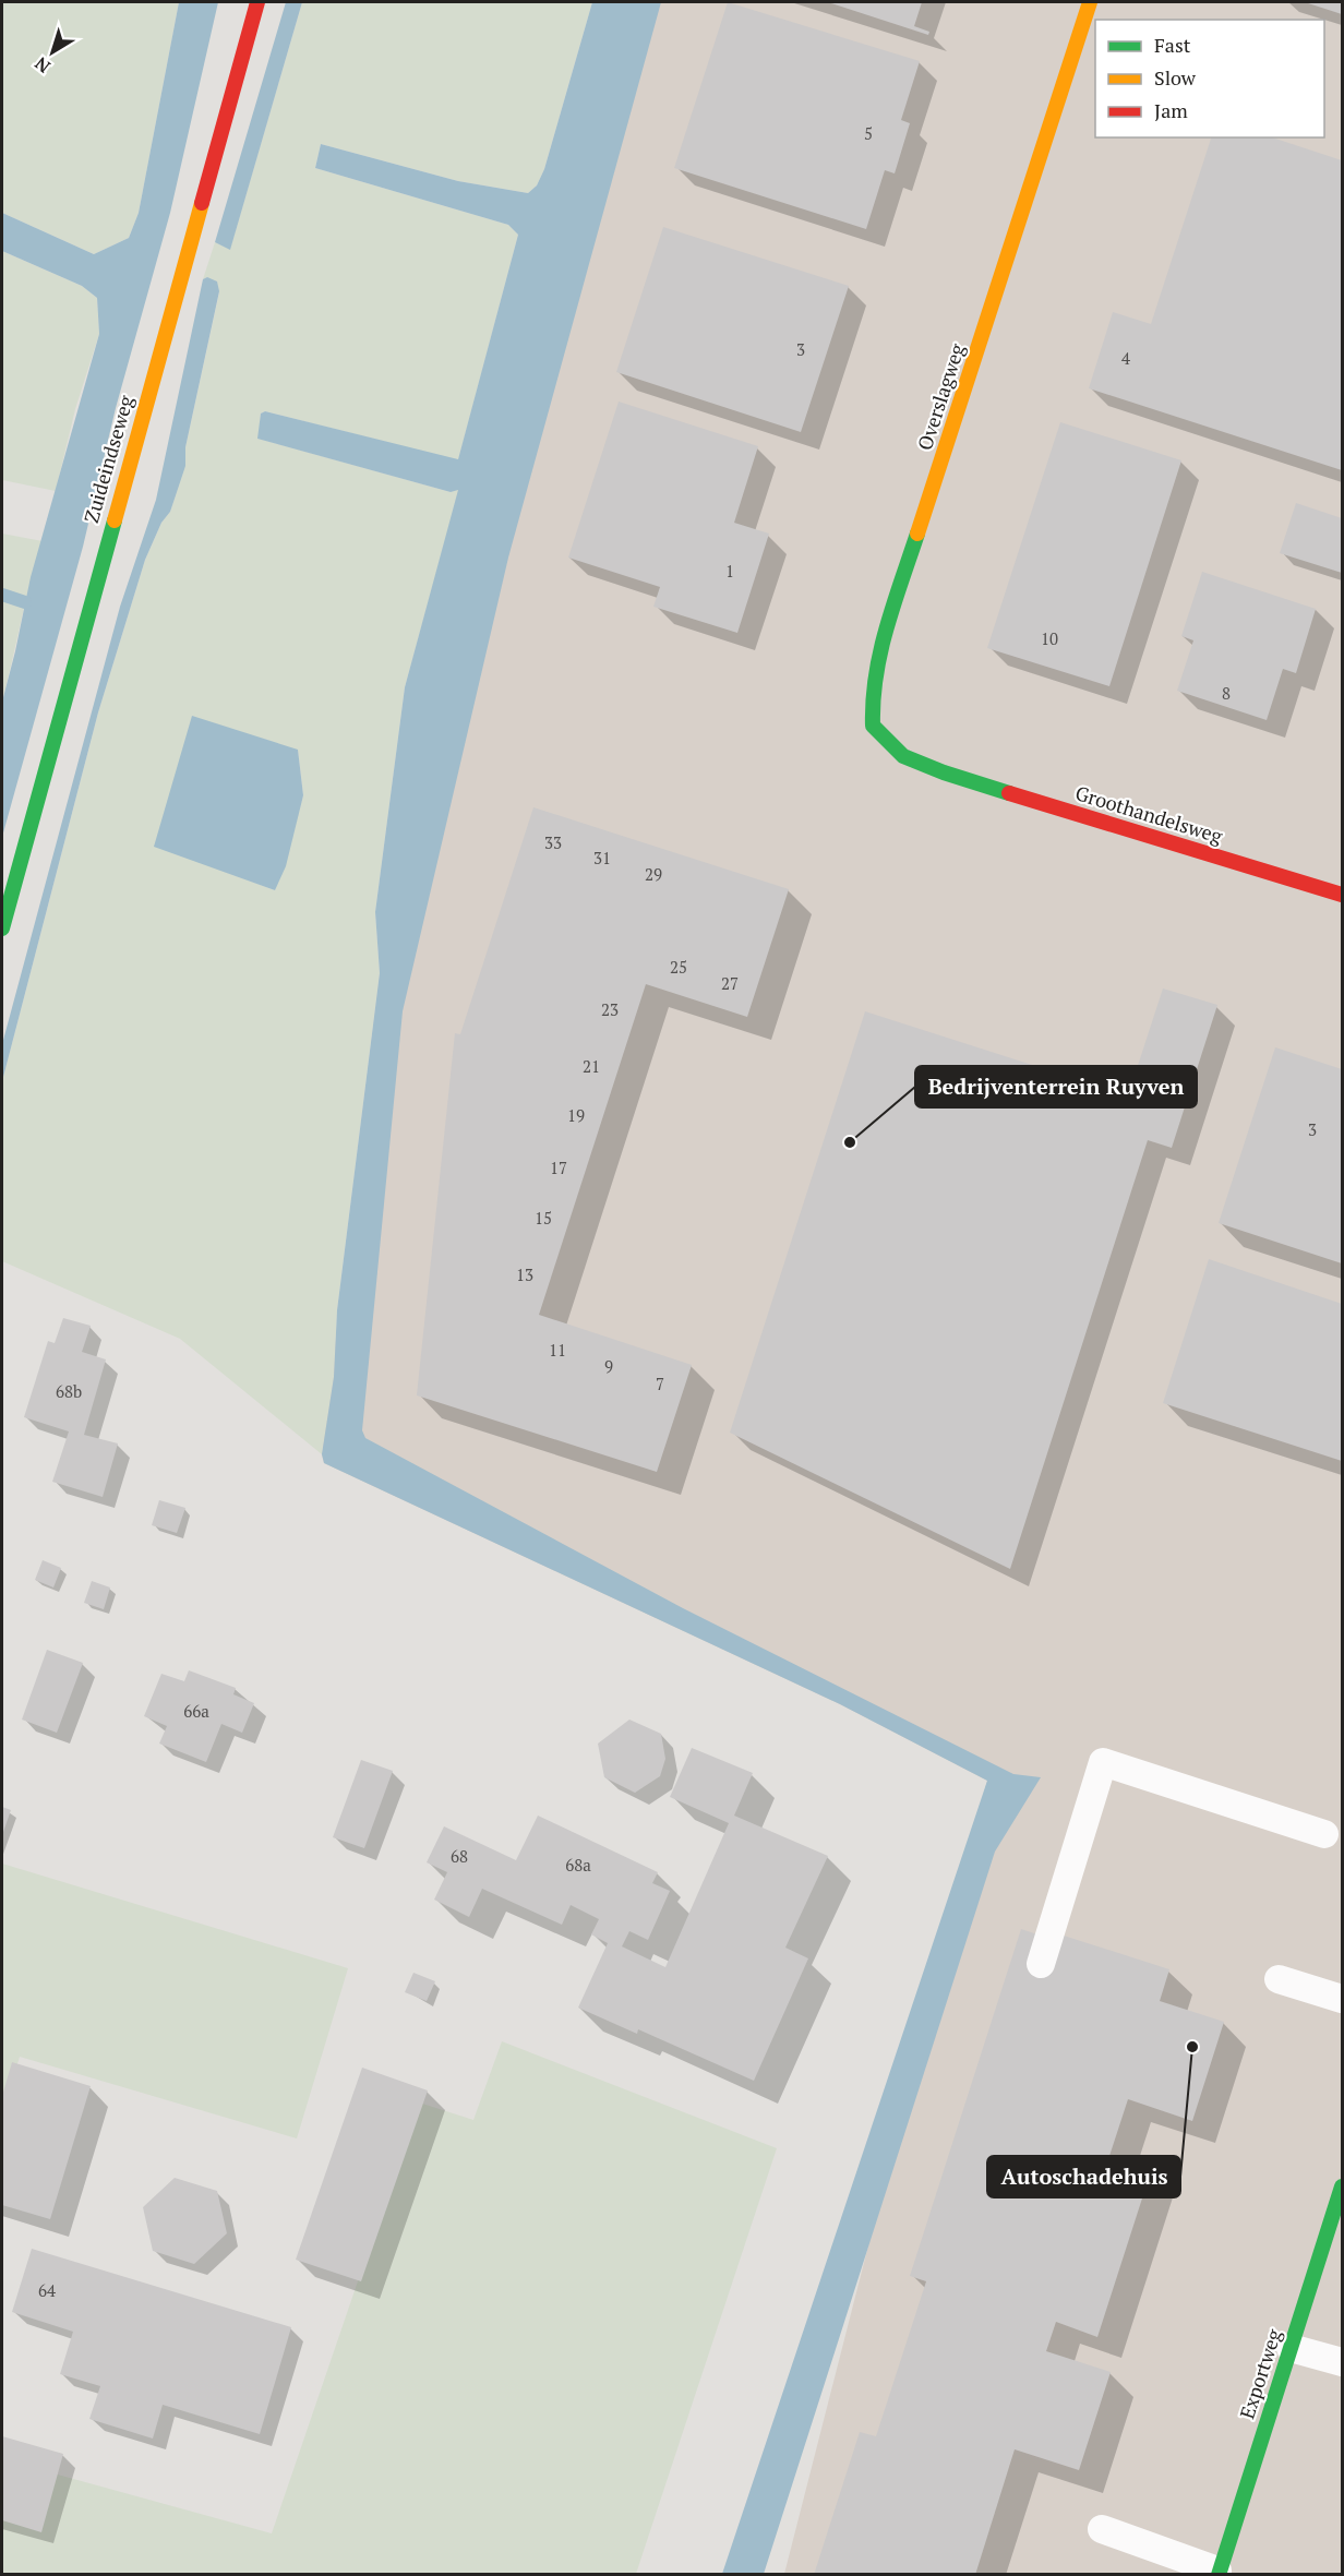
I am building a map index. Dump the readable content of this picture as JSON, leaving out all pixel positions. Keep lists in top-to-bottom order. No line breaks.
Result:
{"streets":{"street":["Overslagweg","Zuideindseweg","Groothandelsweg","Exportweg"]},"crossings":[["Overslagweg","Groothandelsweg"]],"places":["Bedrijventerrein Ruyven","Autoschadehuis"],"house_numbers":["5","3","4","1","10","8","33","31","29","25","27","23","21","19","3","17","15","13","11","9","7","68b","66a","68","68a","64"],"legend":["Fast","Slow","Jam"],"north":"bottom left"}
